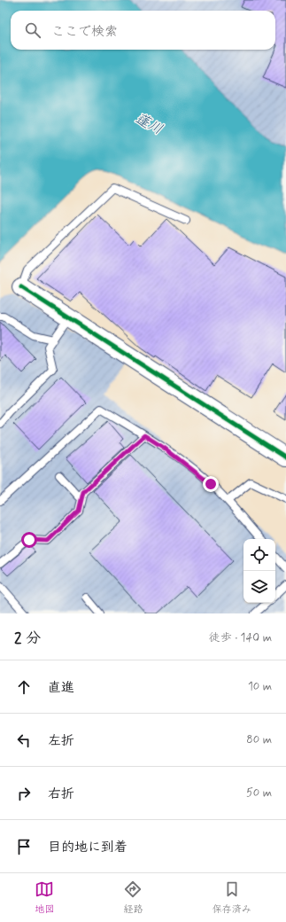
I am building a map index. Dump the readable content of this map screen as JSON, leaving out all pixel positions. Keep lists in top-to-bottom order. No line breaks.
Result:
{"water":["蓬川"],"page":{"search":"ここで検索","heading":["2 分","徒歩 · 140 m"],"list":[["直進","10 m"],["左折","80 m"],["右折","50 m"],"目的地に到着"],"nav":["地図","経路","保存済み"]}}
